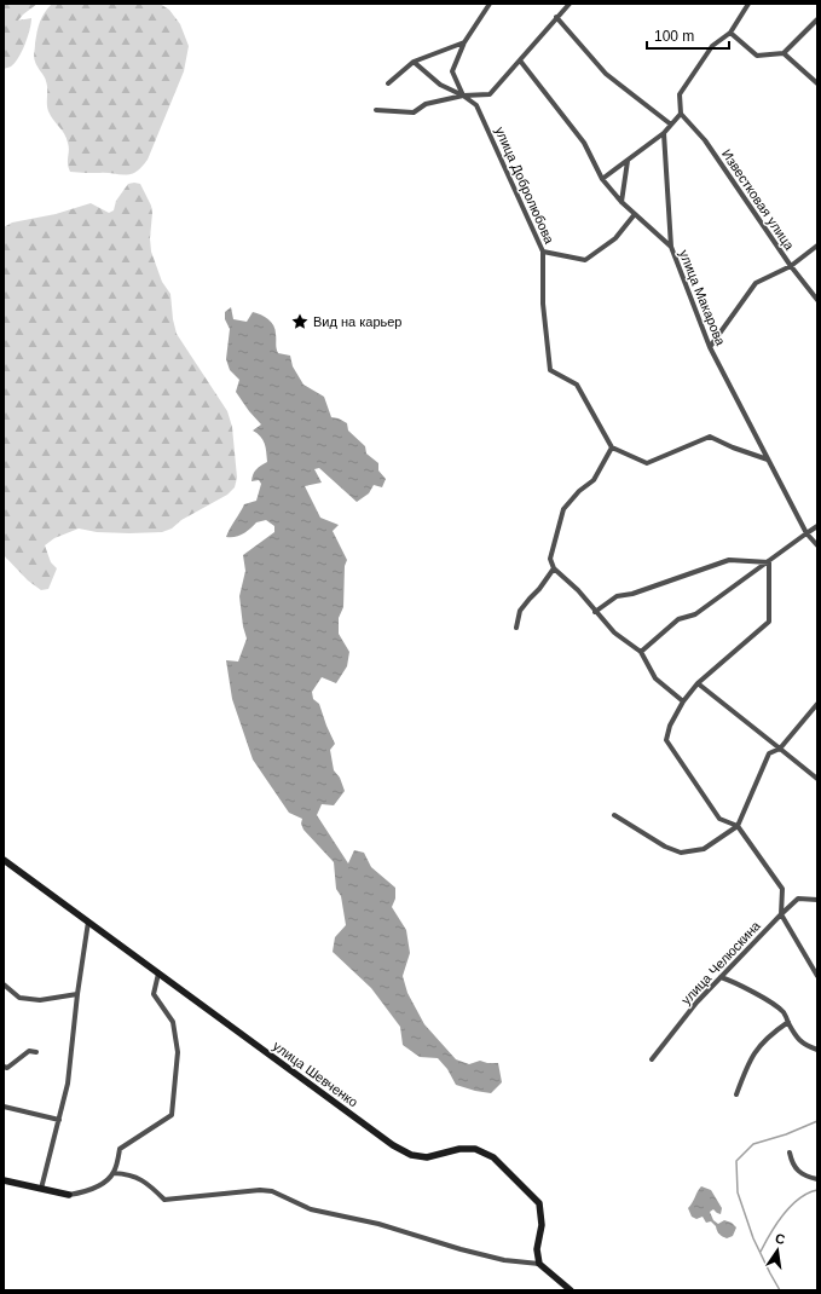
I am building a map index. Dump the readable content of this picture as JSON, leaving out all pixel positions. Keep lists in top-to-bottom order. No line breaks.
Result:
{"streets":{"street":["улица Добролюбова","Известковая улица","улица Макарова","улица Челюскина","улица Шевченко"]},"places":{"place":["Вид на карьер"]},"scale_bar":"100 m","north":"top"}
